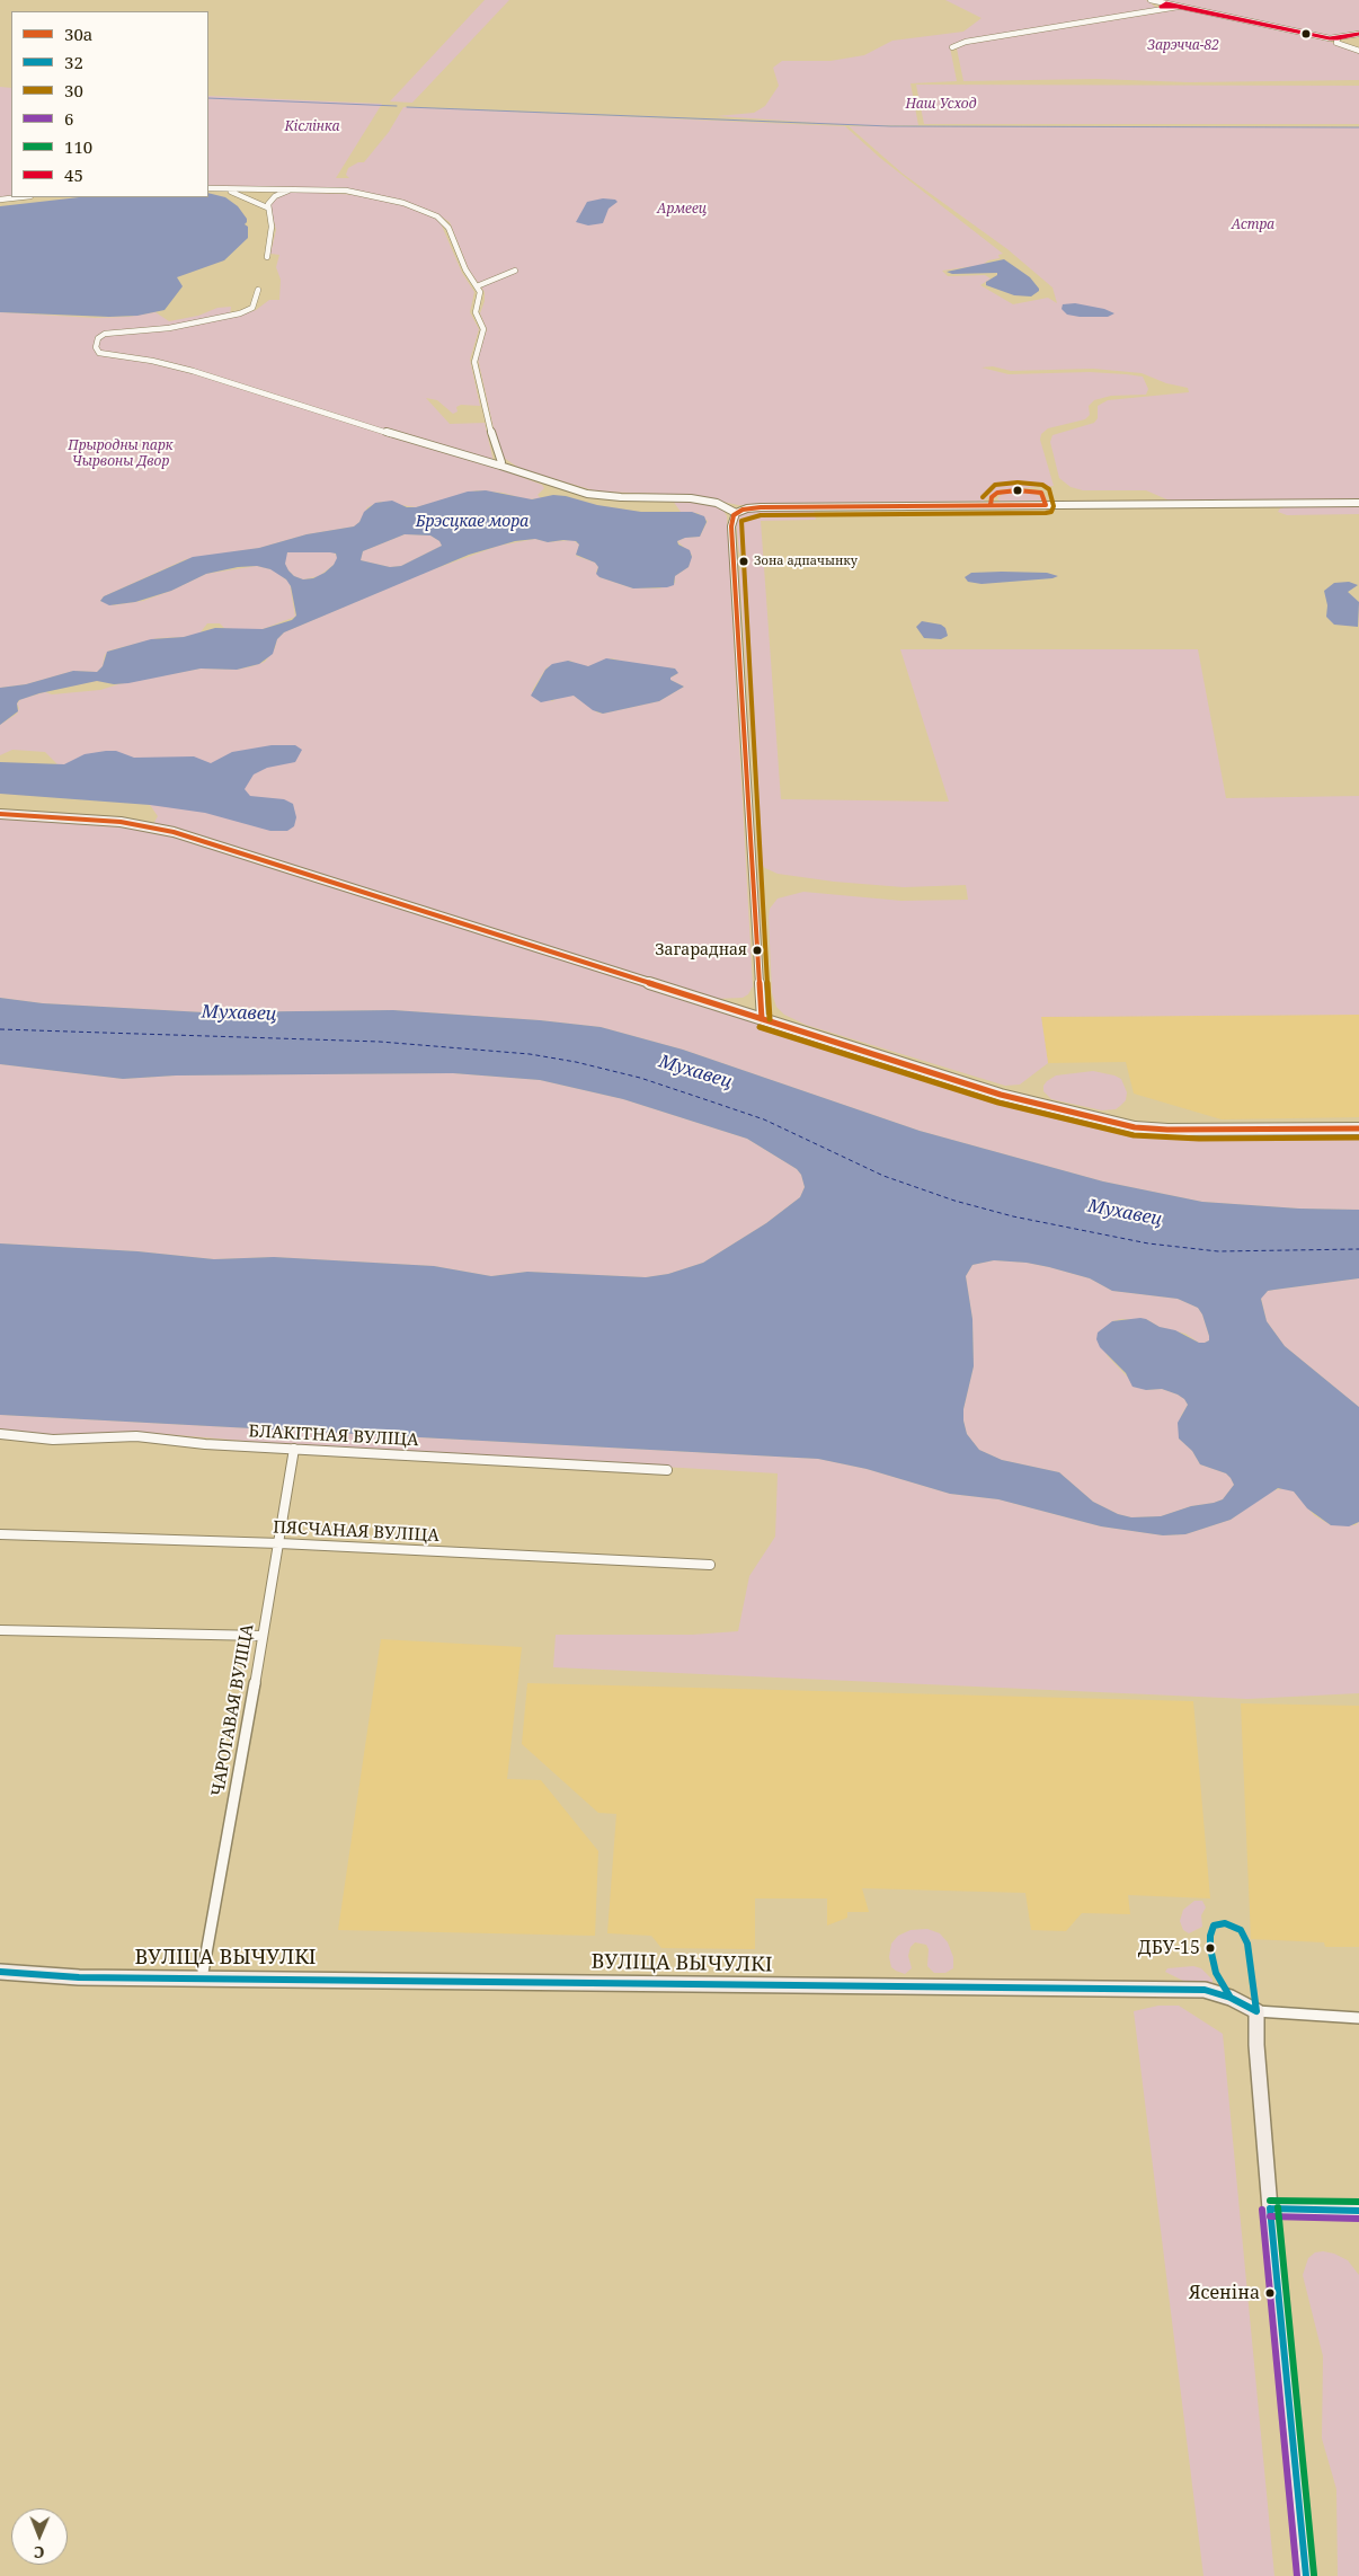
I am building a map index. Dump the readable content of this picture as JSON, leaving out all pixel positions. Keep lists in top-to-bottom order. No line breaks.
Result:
{"streets":{"street":["БЛАКІТНАЯ ВУЛІЦА","ПЯСЧАНАЯ ВУЛІЦА","ЧАРОТАВАЯ ВУЛІЦА","ВУЛІЦА ВЫЧУЛКІ"]},"crossings":[["БЛАКІТНАЯ ВУЛІЦА","ЧАРОТАВАЯ ВУЛІЦА"],["ПЯСЧАНАЯ ВУЛІЦА","ЧАРОТАВАЯ ВУЛІЦА"],["ЧАРОТАВАЯ ВУЛІЦА","ВУЛІЦА ВЫЧУЛКІ"]],"water":["Брэсцкае мора","Мухавец"],"parks":["Зарэчча-82","Наш Усход","Кіслінка","Армеец","Астра","Прыродны парк Чырвоны Двор"],"places":["Зона адпачынку","Загарадная","ДБУ-15","Ясеніна"],"lines":["transit line 45","transit line 30","transit line 30а","transit line 32","transit line 110","transit line 6"],"legend":["30а","32","30","6","110","45"],"north":"bottom"}
